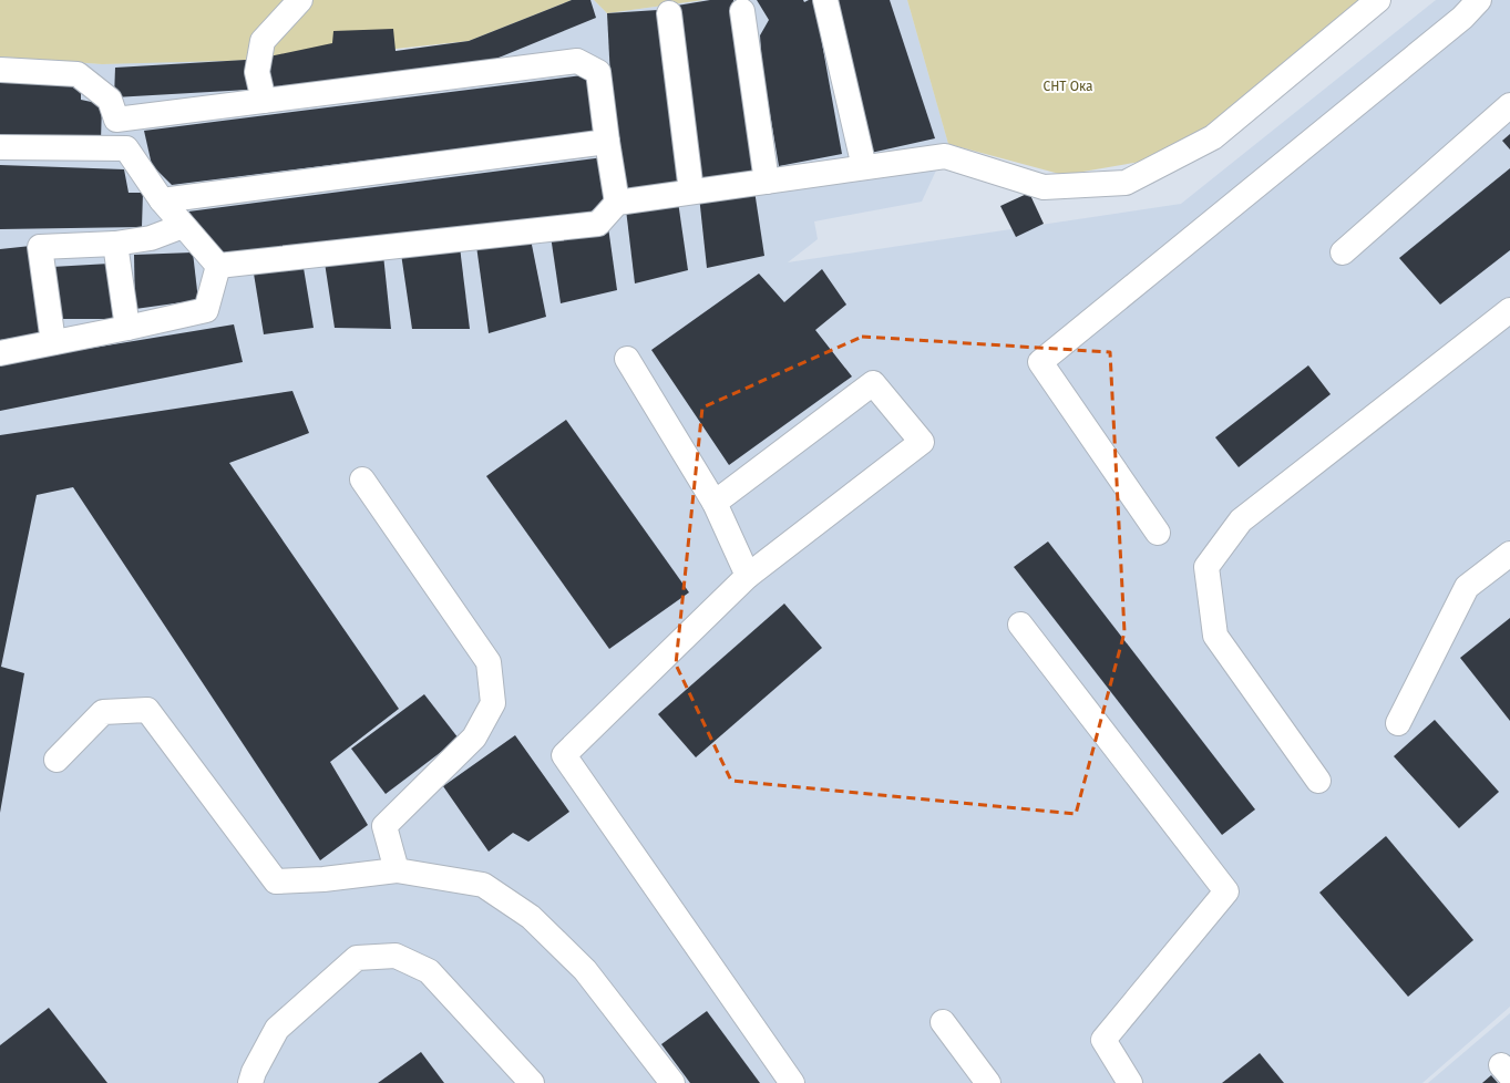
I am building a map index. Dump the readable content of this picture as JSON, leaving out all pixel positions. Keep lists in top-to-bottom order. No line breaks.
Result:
{"parks":["СНТ Ока"]}
